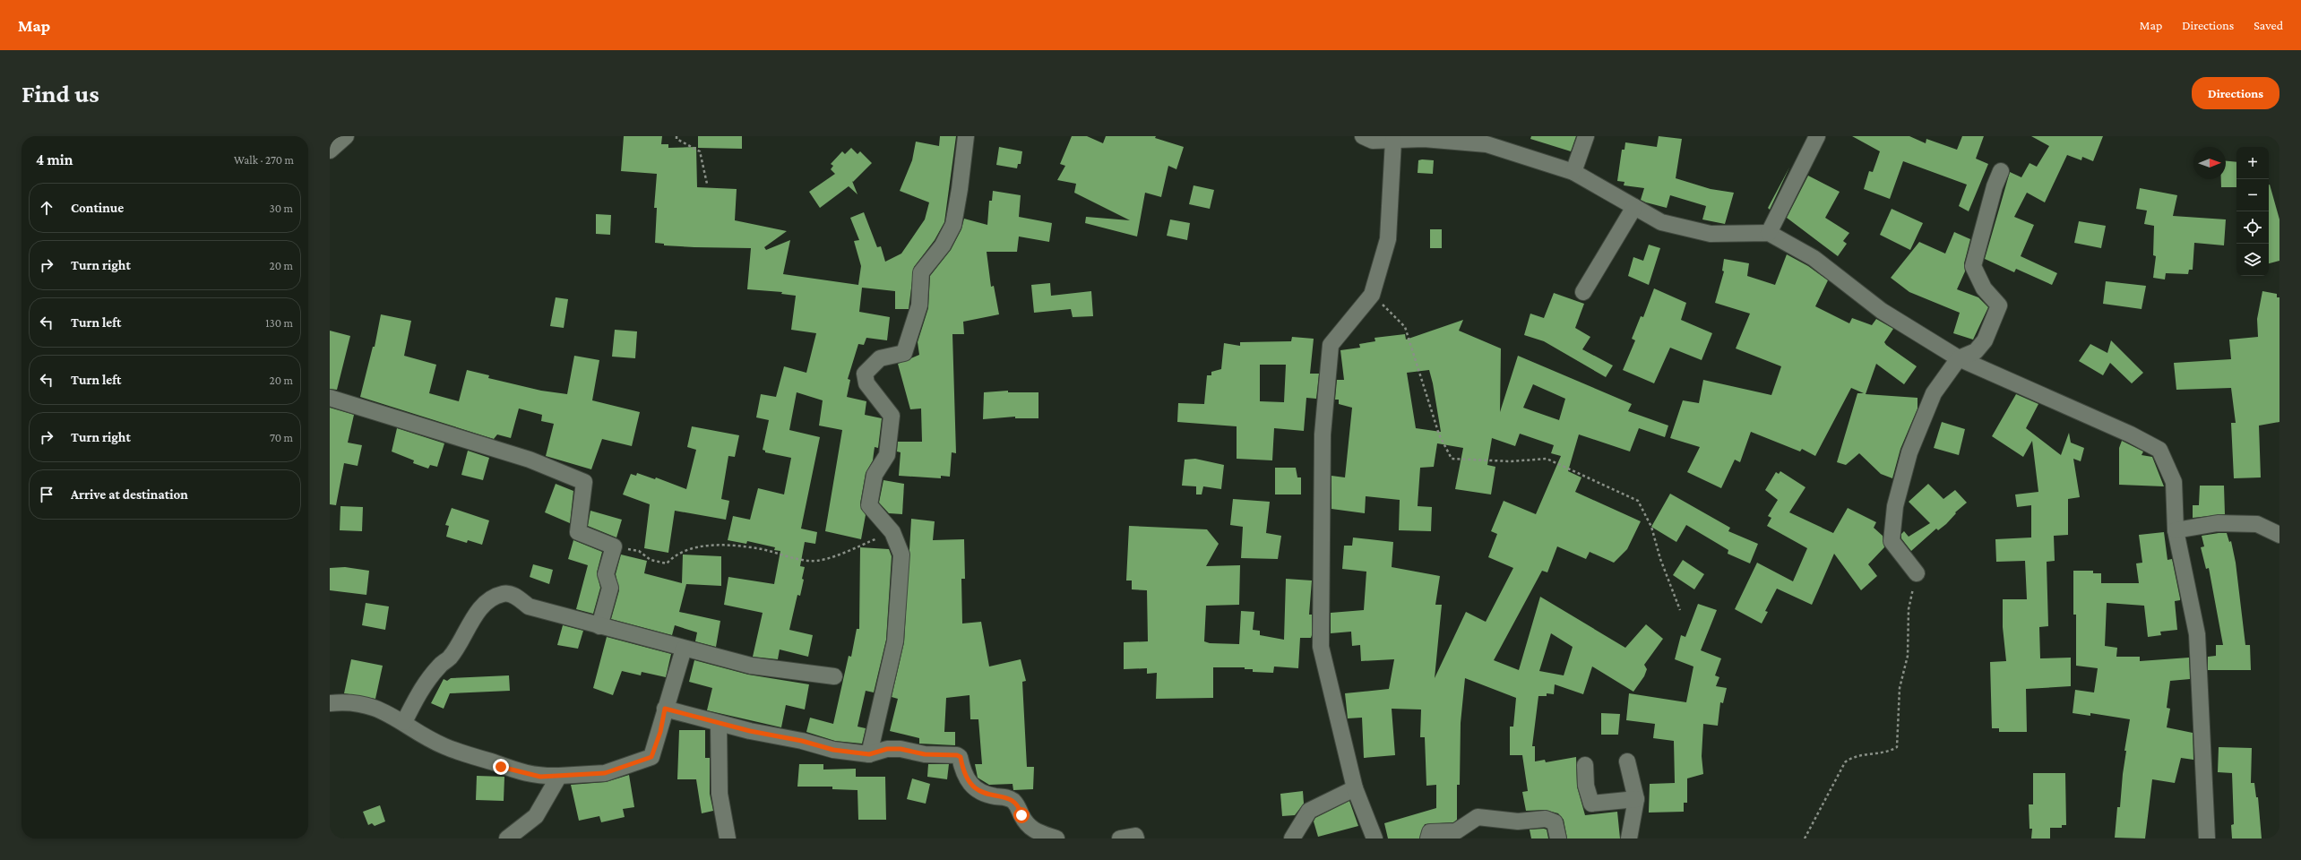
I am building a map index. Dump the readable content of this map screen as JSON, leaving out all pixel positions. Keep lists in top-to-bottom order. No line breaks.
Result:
{"north":"right","page":{"header":"Map","nav":["Map","Directions","Saved"],"buttons":"Directions","title":"Find us","heading":["4 min","Walk · 270 m"],"map_buttons":["+","−"],"list":[["Continue","30 m"],["Turn right","20 m"],["Turn left","130 m"],["Turn left","20 m"],["Turn right","70 m"],"Arrive at destination"]}}
